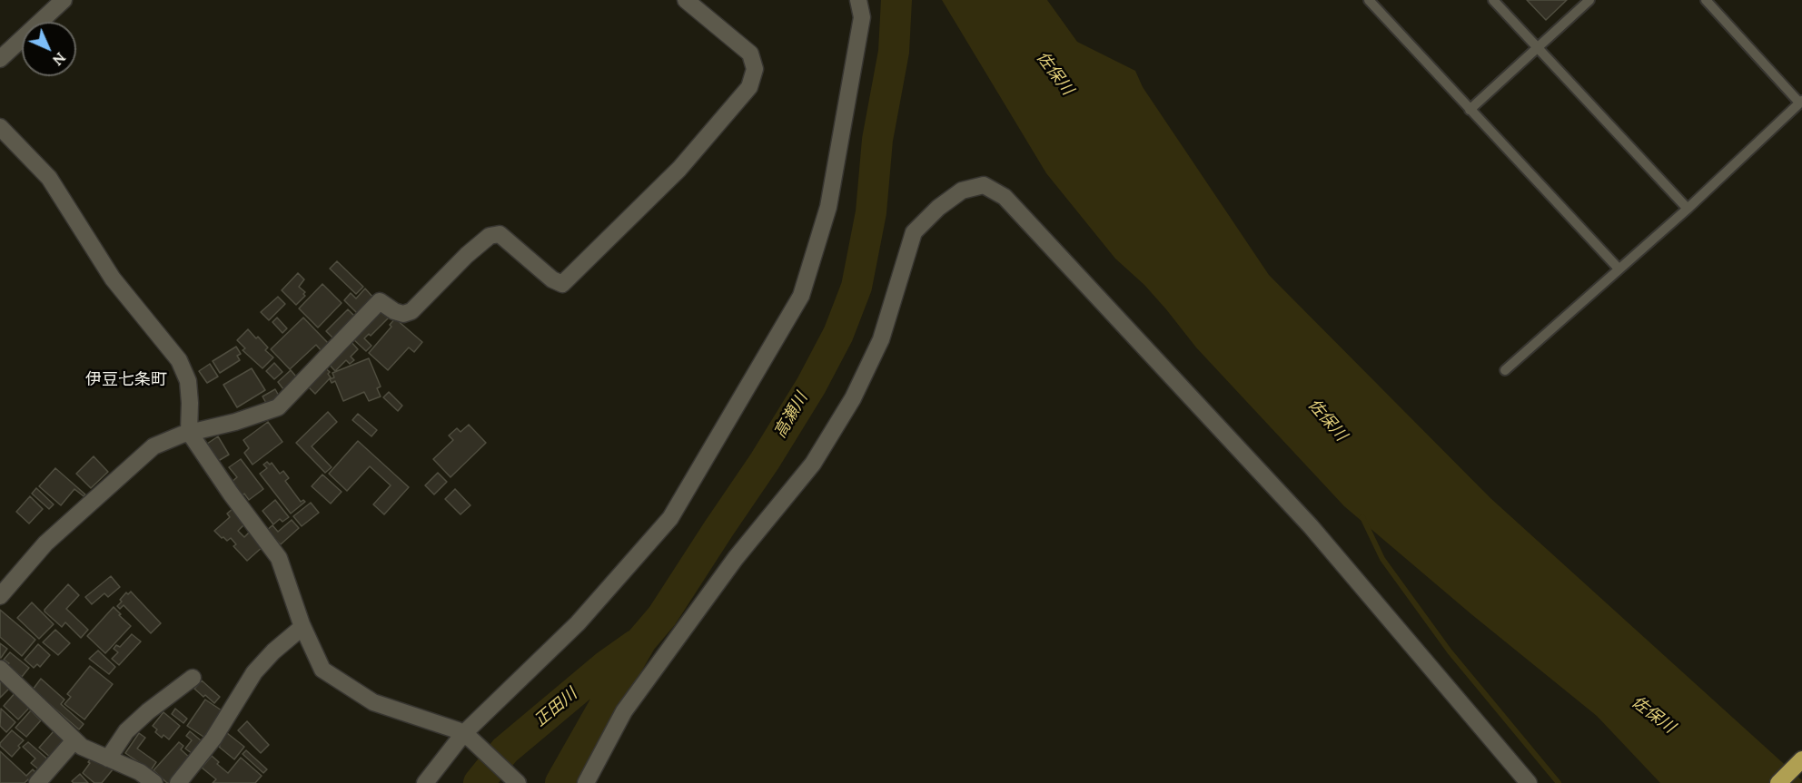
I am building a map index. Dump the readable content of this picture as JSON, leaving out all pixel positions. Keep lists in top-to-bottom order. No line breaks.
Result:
{"districts":["伊豆七条町"],"water":["佐保川","高瀬川","正田川"],"north":"bottom right"}
